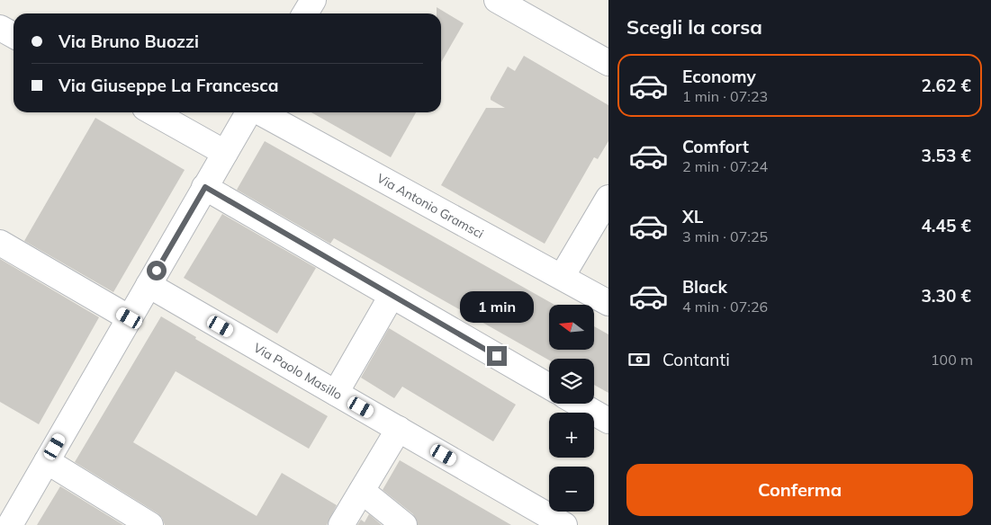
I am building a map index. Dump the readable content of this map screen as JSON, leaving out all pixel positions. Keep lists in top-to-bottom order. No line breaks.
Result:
{"streets":{"street":["Via Antonio Gramsci","Via Paolo Masillo"]},"north":"left","page":{"heading":"Scegli la corsa","banner":["Via Bruno Buozzi","Via Giuseppe La Francesca"],"list":[{"name":"Economy","note":"1 min · 07:23","value":"2.62 €"},{"name":"Comfort","note":"2 min · 07:24","value":"3.53 €"},{"name":"XL","note":"3 min · 07:25","value":"4.45 €"},{"name":"Black","note":"4 min · 07:26","value":"3.30 €"}],"bubble":"1 min","map_buttons":["+","−"],"pay":["Contanti","100 m"],"buttons":"Conferma"}}
